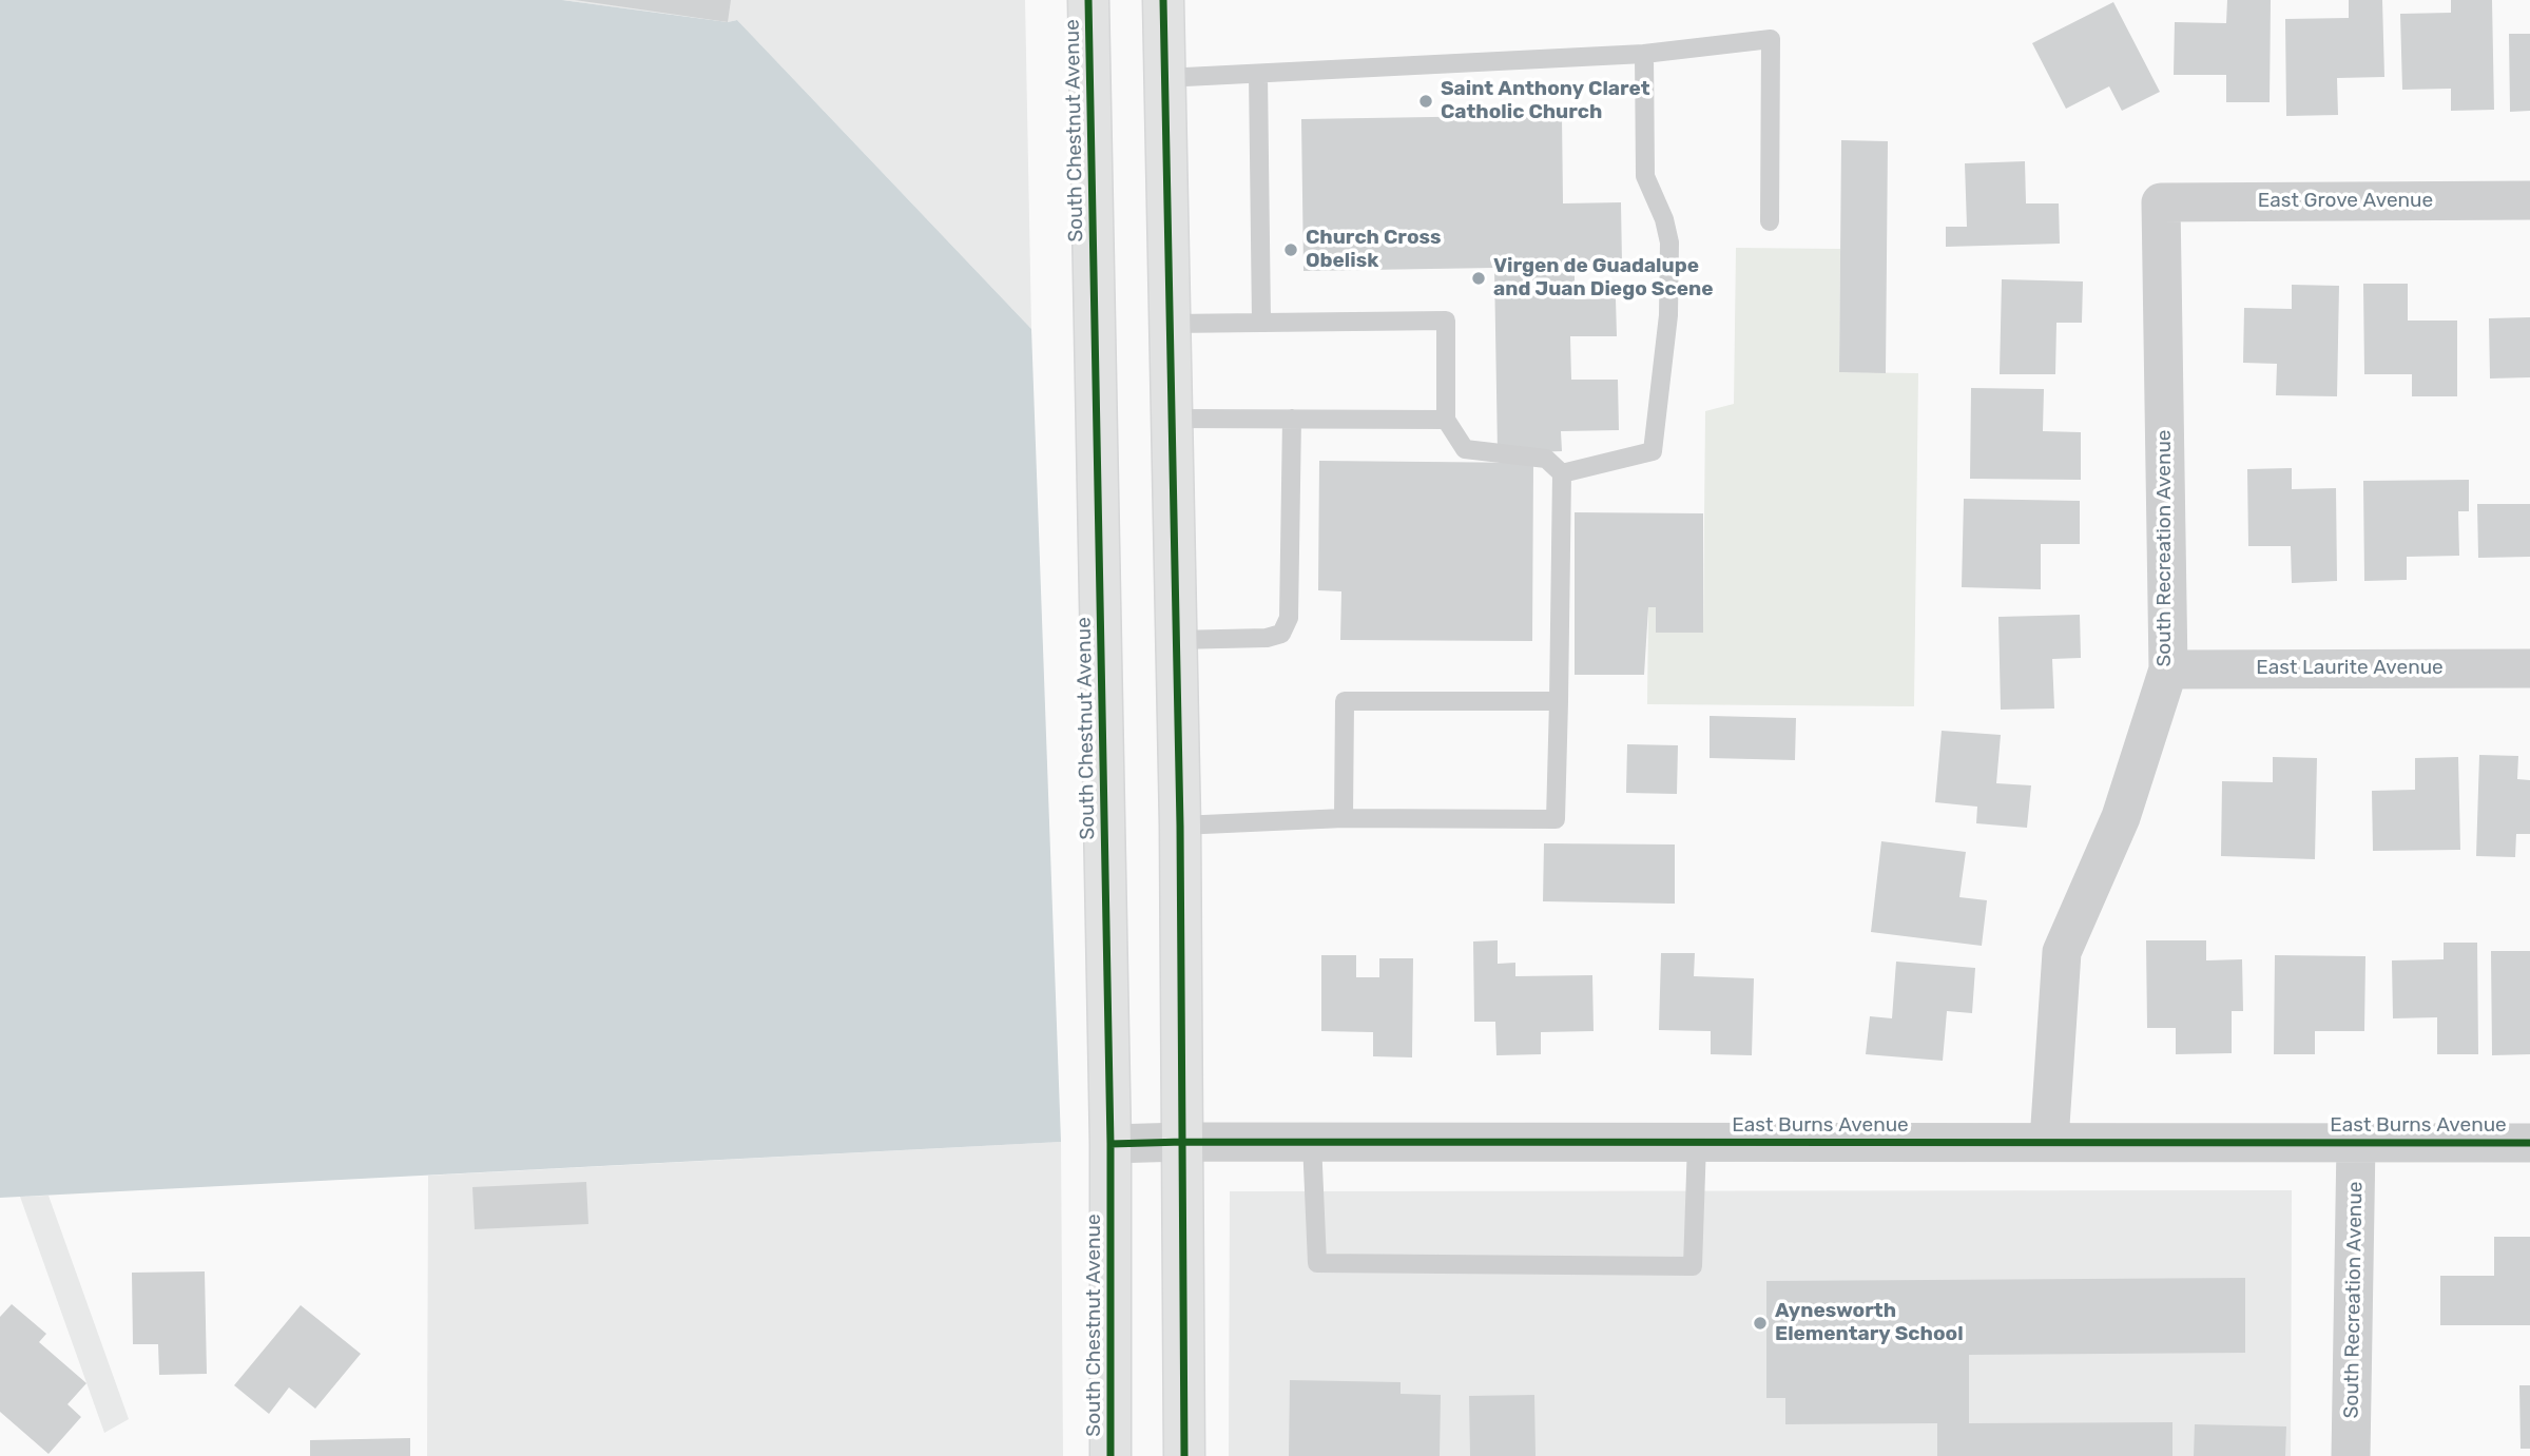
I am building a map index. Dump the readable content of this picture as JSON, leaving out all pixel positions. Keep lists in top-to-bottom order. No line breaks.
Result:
{"streets":{"main road":["South Chestnut Avenue"],"street":["East Grove Avenue","South Recreation Avenue","East Laurite Avenue","East Burns Avenue"]},"crossings":[["South Chestnut Avenue","East Burns Avenue"],["East Grove Avenue","South Recreation Avenue"],["South Recreation Avenue","East Laurite Avenue"],["South Recreation Avenue","East Burns Avenue"]],"places":["Saint Anthony Claret Catholic Church","Church Cross Obelisk","Virgen de Guadalupe and Juan Diego Scene","Aynesworth Elementary School"]}
